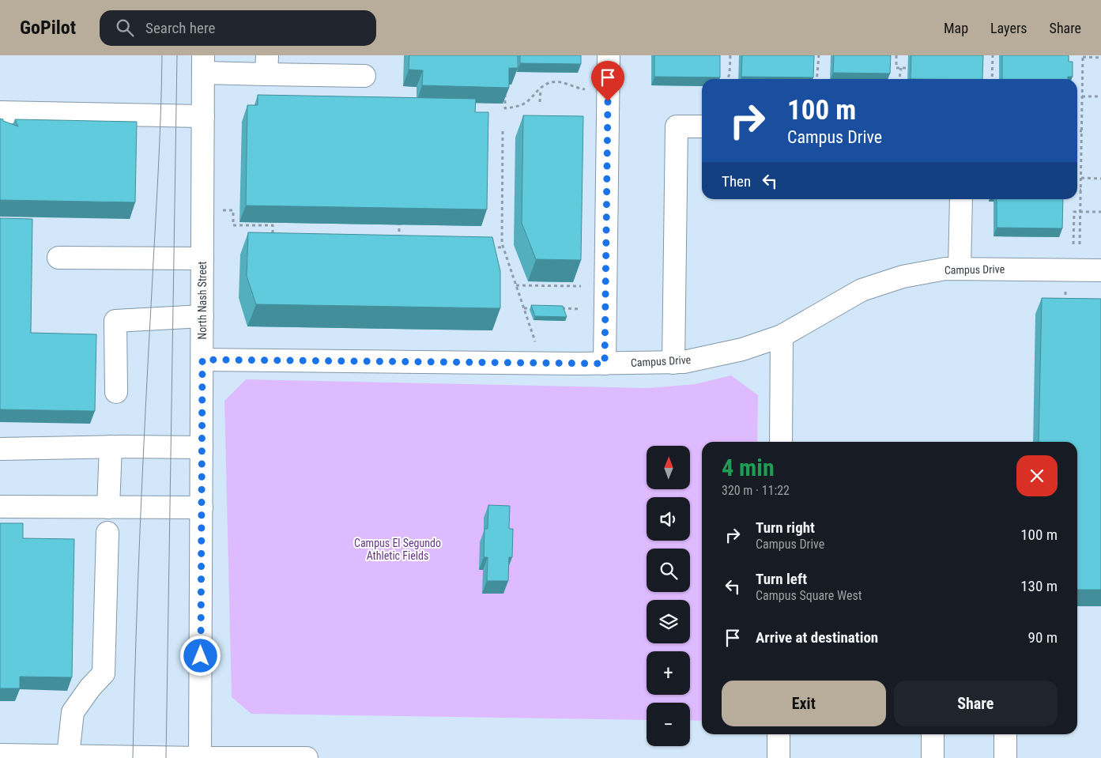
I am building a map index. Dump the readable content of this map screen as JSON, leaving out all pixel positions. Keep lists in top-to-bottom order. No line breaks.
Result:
{"streets":{"street":["Campus Drive","North Nash Street"]},"crossings":[["Campus Drive","North Nash Street"]],"parks":["Campus El Segundo Athletic Fields"],"north":"top","page":{"header":"GoPilot","search":"Search here","nav":["Map","Layers","Share"],"turn":["100 m","Campus Drive"],"then":"Then","heading":["4 min","320 m · 11:22"],"map_buttons":["+","−"],"list":[{"name":"Turn right","note":"Campus Drive","value":"100 m"},{"name":"Turn left","note":"Campus Square West","value":"130 m"},{"name":"Arrive at destination","value":"90 m"}],"buttons":["Exit","Share"]}}
